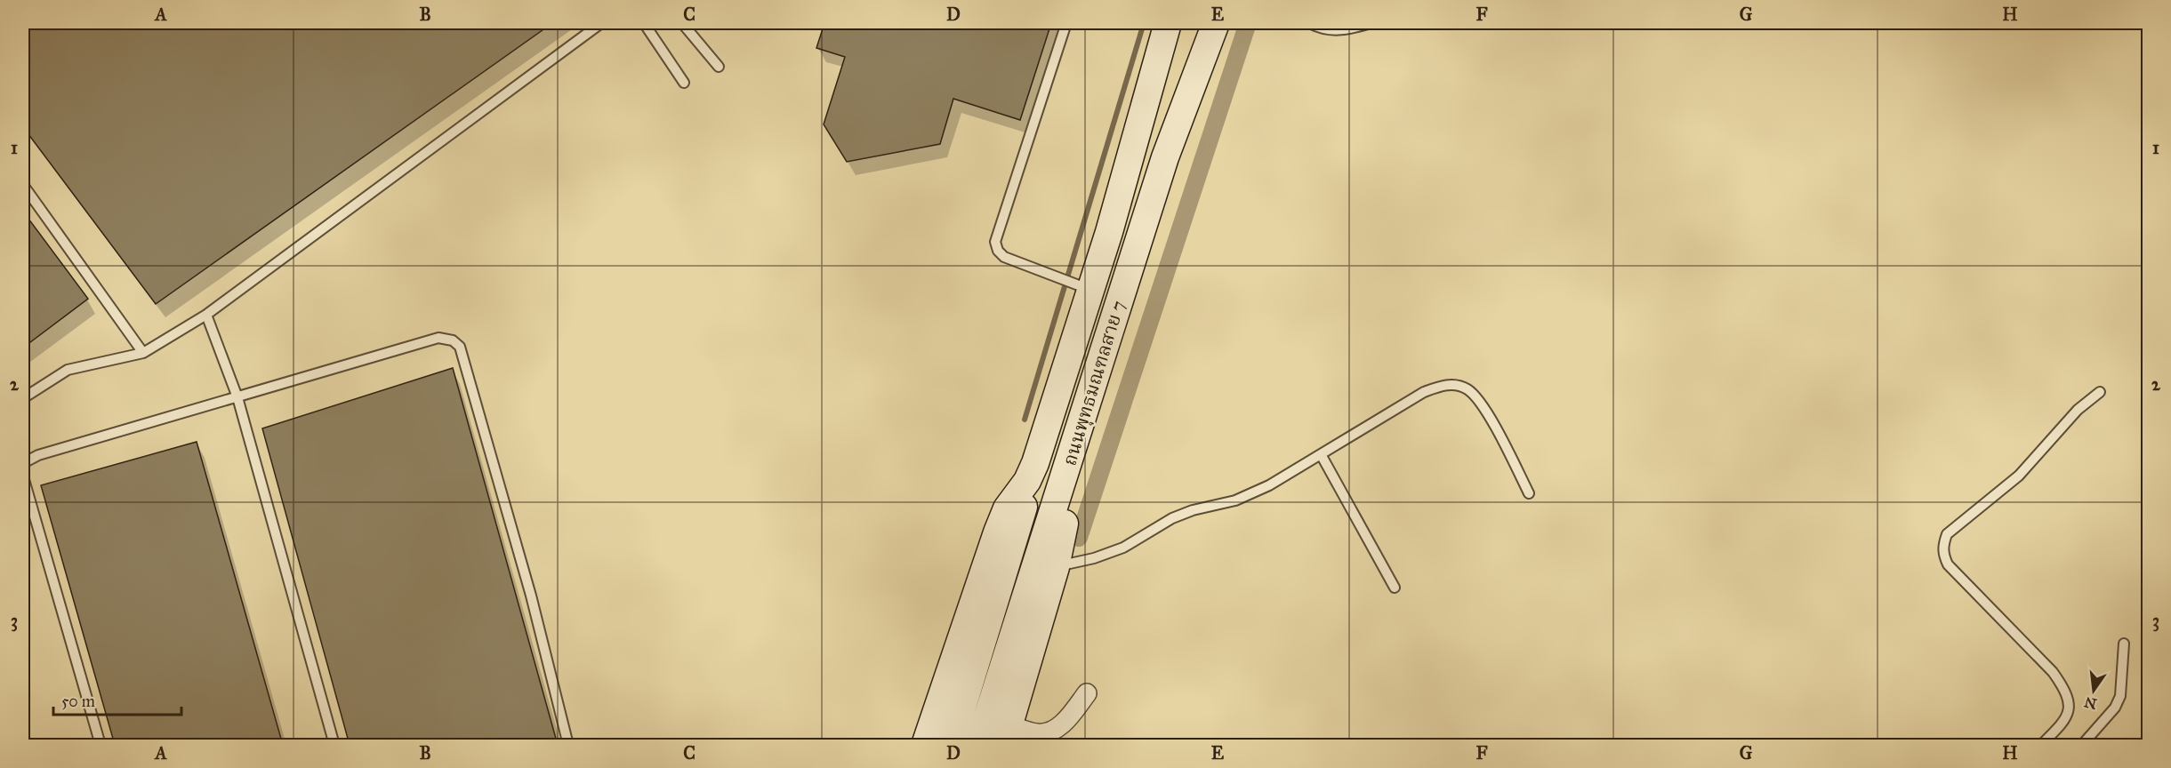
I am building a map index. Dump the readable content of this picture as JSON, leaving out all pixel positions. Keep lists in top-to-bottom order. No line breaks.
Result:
{"streets":{"main road":["ถนนพุทธมณฑลสาย 7"]},"scale_bar":"50 m","north":"bottom","grid":{"columns":["A","B","C","D","E","F","G","H"],"rows":["1","2","3"]}}
